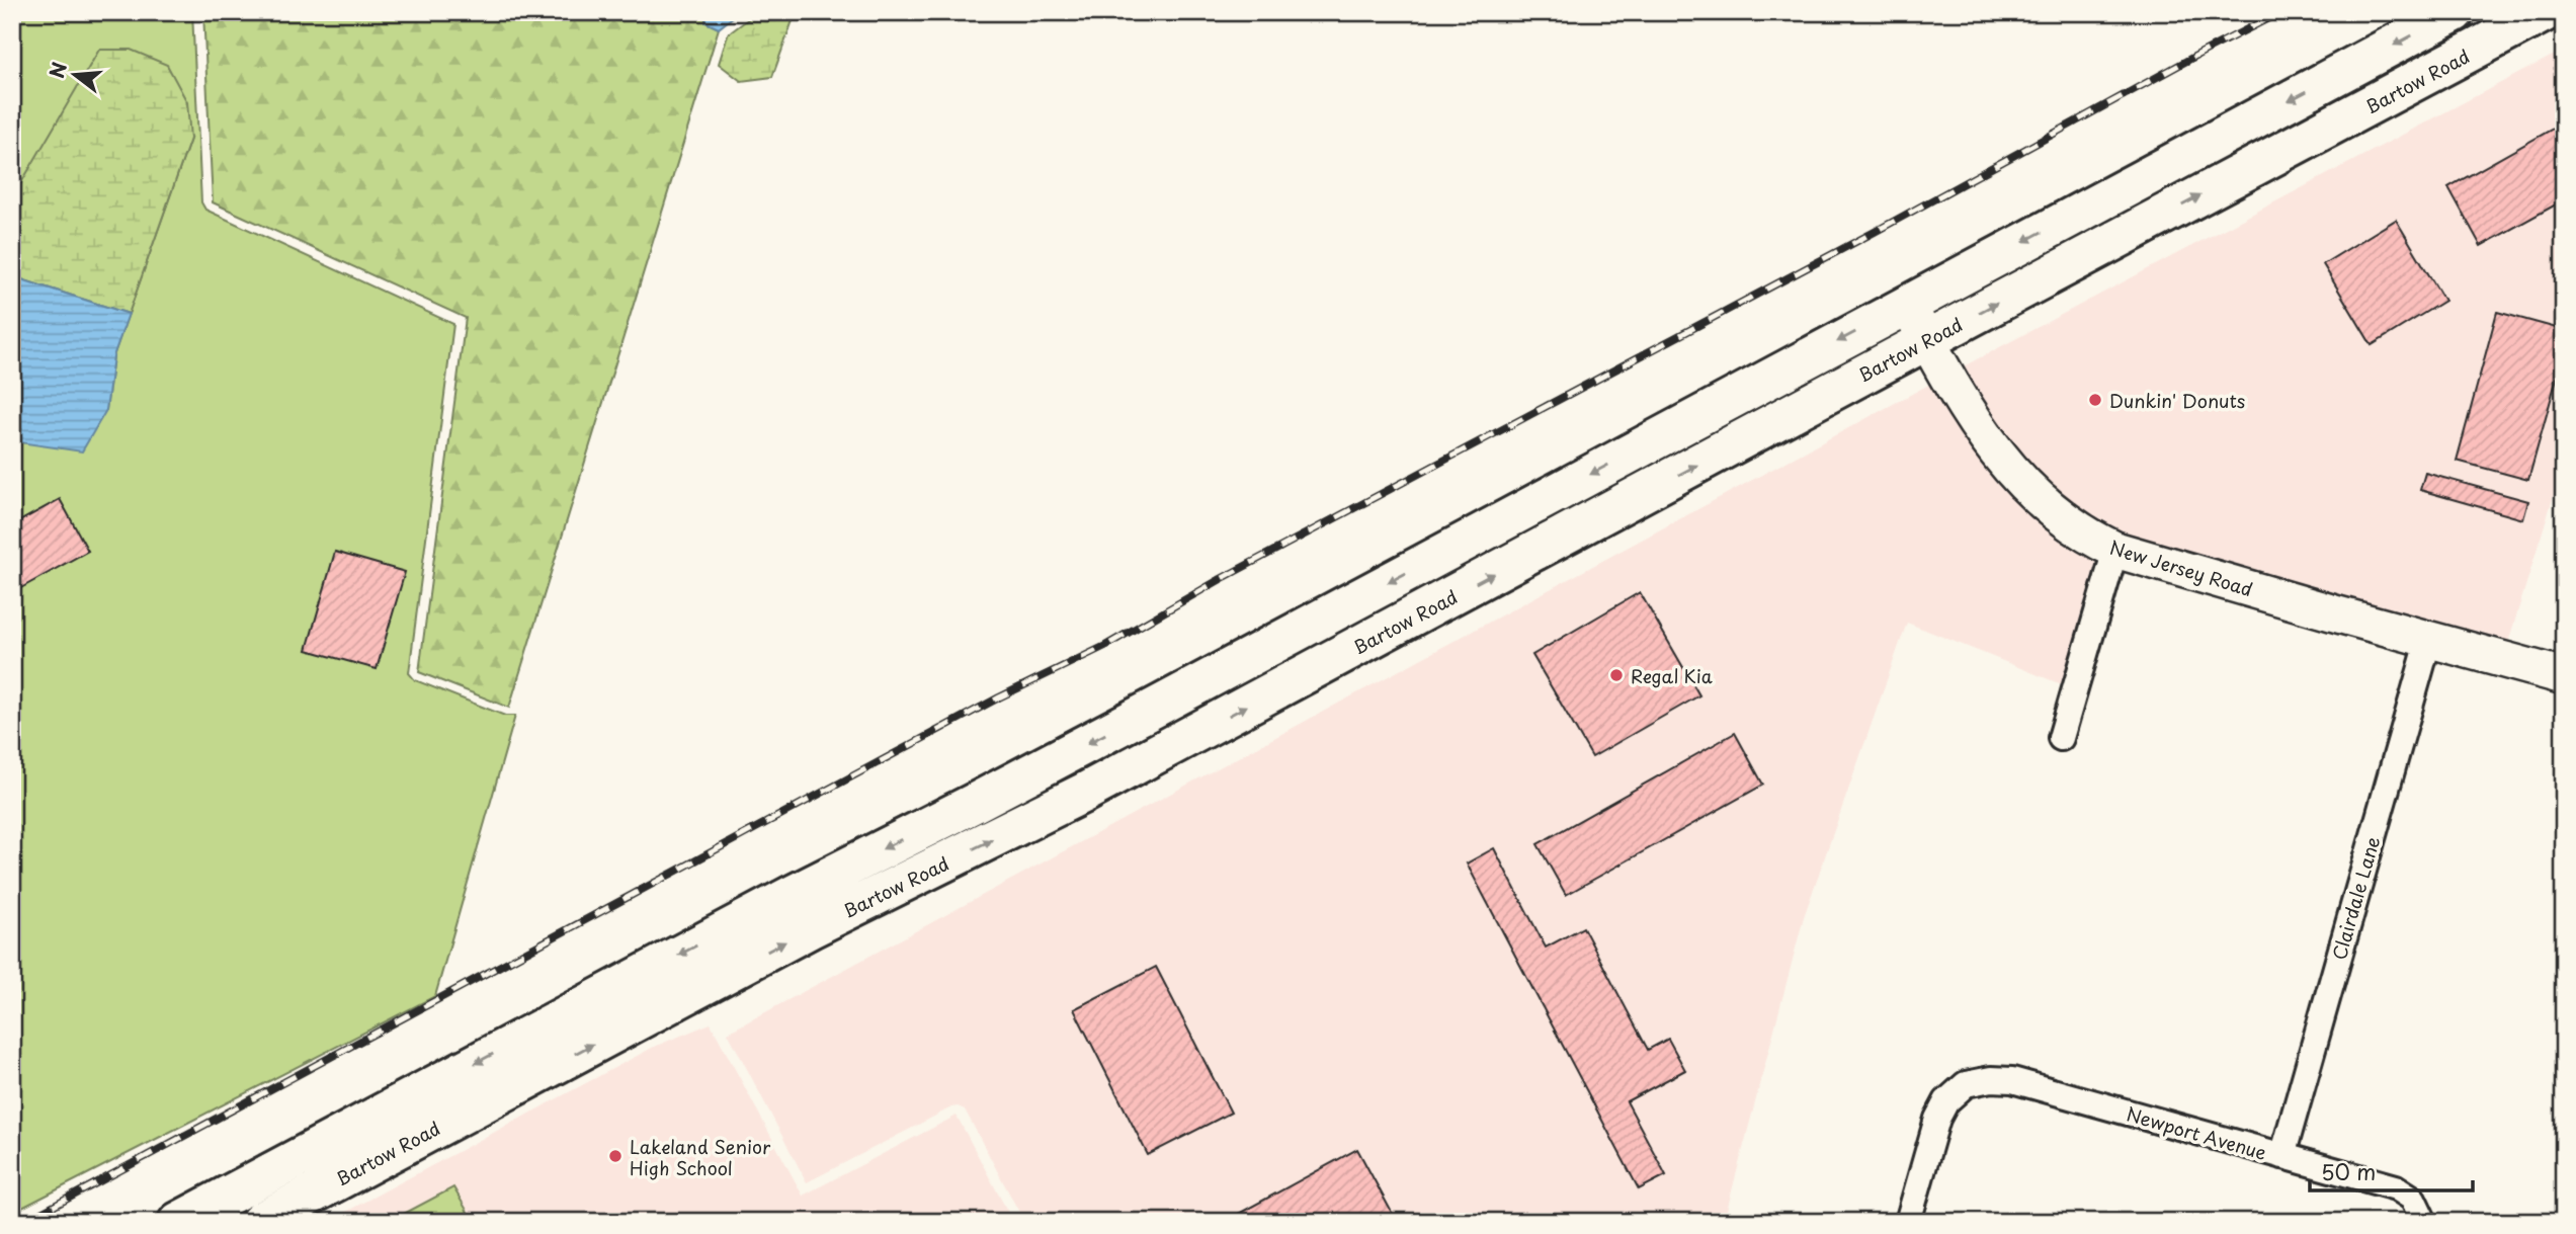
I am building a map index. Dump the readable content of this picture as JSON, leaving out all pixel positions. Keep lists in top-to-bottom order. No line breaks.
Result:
{"streets":{"main road":["Bartow Road"],"street":["New Jersey Road","Clairdale Lane","Newport Avenue"]},"crossings":[["Bartow Road","New Jersey Road"],["New Jersey Road","Clairdale Lane"],["Clairdale Lane","Newport Avenue"]],"places":["Dunkin' Donuts","Regal Kia","Lakeland Senior High School"],"scale_bar":"50 m","north":"left"}
